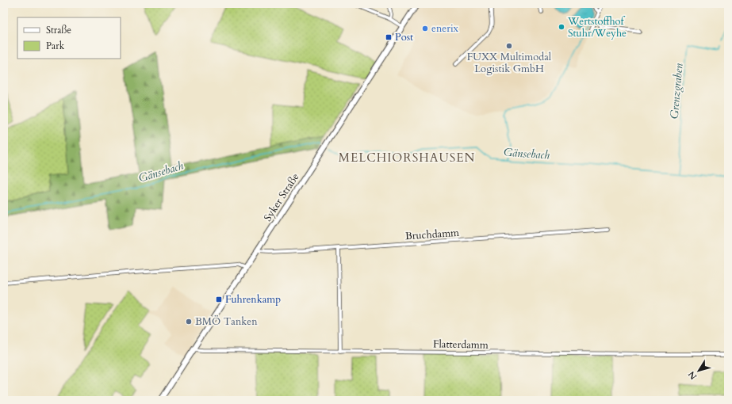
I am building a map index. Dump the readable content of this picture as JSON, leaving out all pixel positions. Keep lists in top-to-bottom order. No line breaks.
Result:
{"streets":{"main road":["Syker Straße"],"street":["Bruchdamm","Flatterdamm"]},"crossings":[["Syker Straße","Bruchdamm"],["Syker Straße","Flatterdamm"]],"districts":["MELCHIORSHAUSEN"],"water":["Grenzgraben","Gänsebach"],"places":{"other":["Wertstoffhof Stuhr/Weyhe","enerix","FUXX Multimodal Logistik GmbH","BMÖ Tanken"],"transit":["Post","Fuhrenkamp"]},"legend":["Straße","Park"],"north":"bottom left"}
